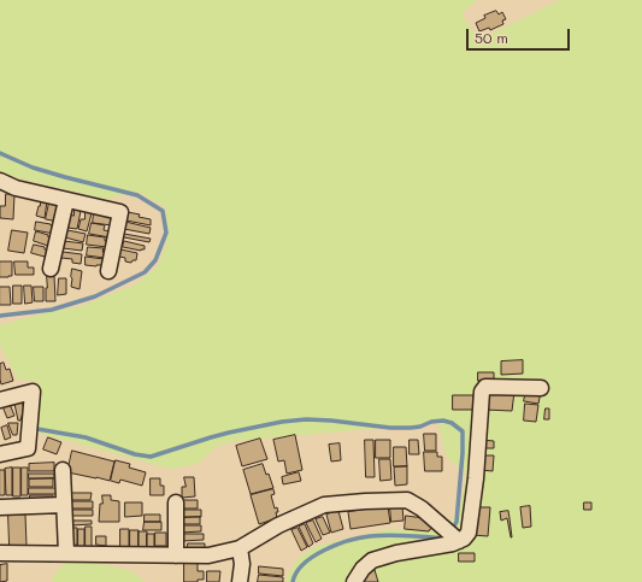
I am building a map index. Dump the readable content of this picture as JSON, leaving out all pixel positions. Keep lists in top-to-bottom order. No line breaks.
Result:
{"scale_bar":"50 m"}
